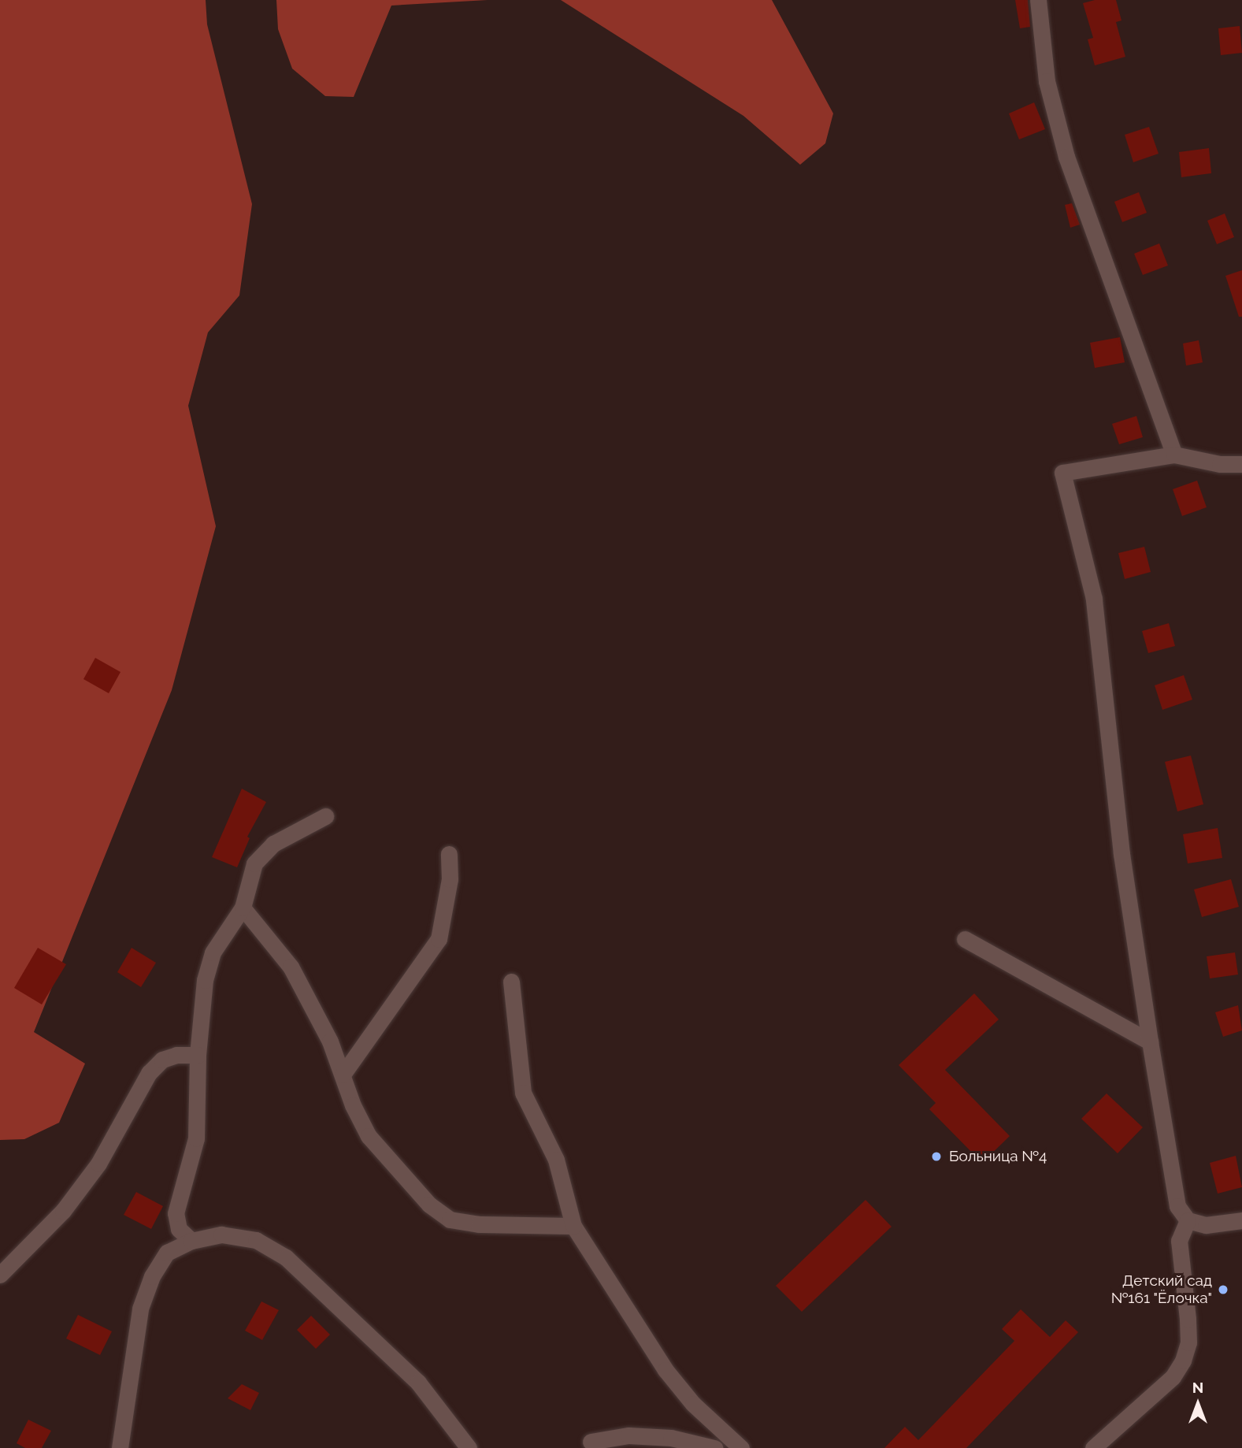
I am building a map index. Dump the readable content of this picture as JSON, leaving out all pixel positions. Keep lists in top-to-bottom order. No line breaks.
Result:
{"places":["Больница №4","Детский сад №161 \"Ёлочка\""],"north":"top"}
